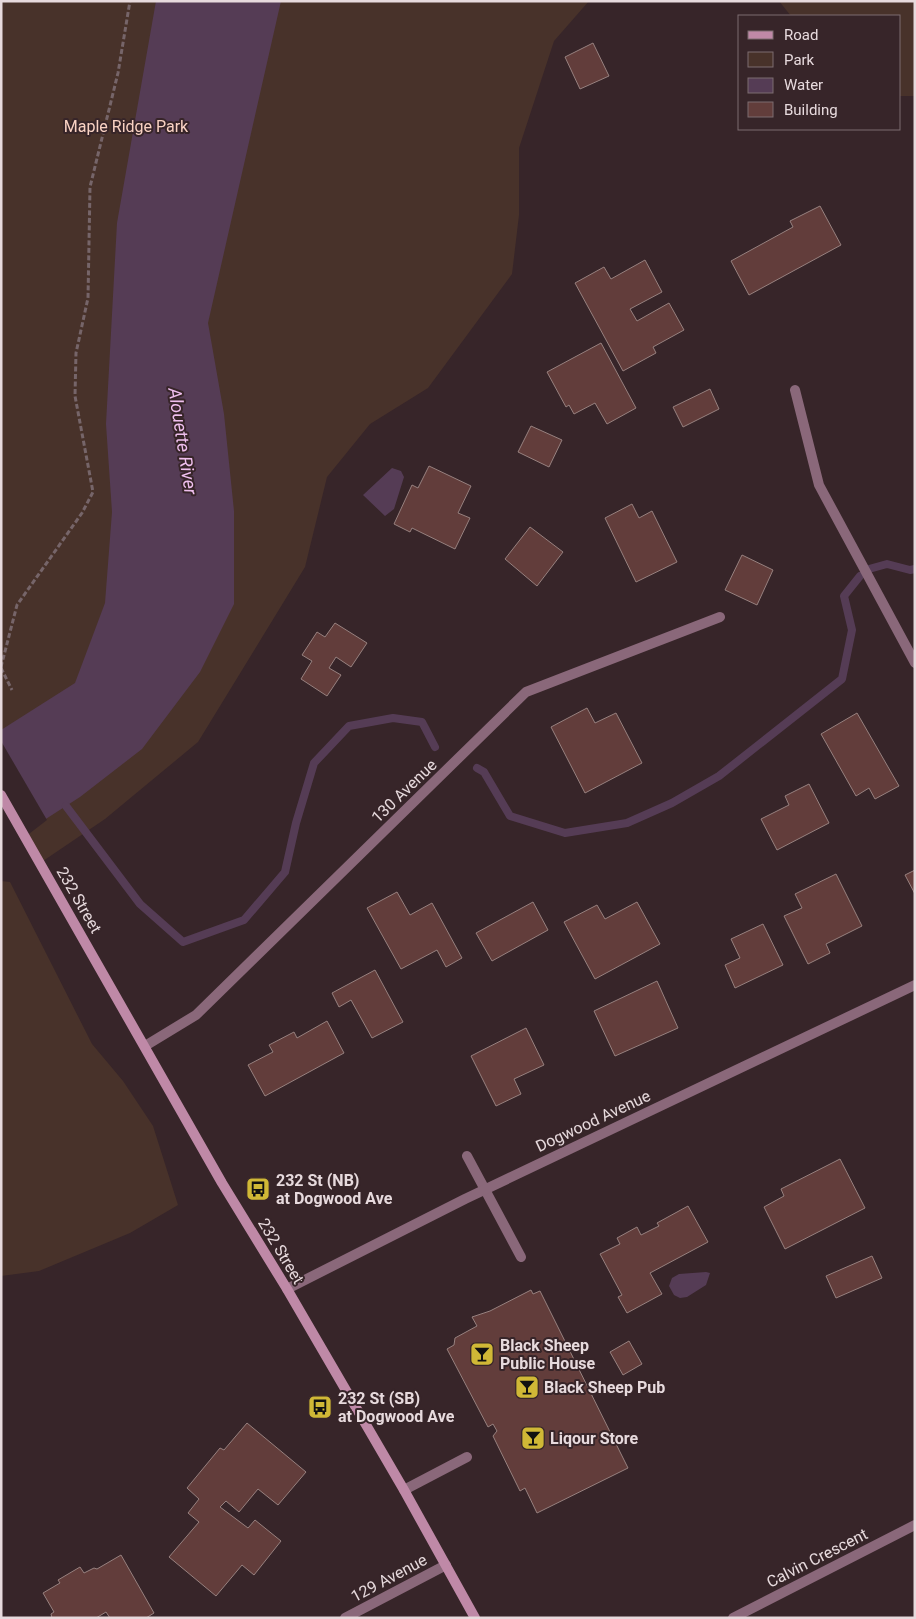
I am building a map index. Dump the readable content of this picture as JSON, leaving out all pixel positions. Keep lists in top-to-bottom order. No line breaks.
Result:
{"streets":{"main road":["232 Street"],"street":["130 Avenue","Dogwood Avenue","Calvin Crescent","129 Avenue"]},"crossings":[["130 Avenue","232 Street"],["232 Street","Dogwood Avenue"],["232 Street","129 Avenue"]],"water":["Alouette River"],"parks":["Maple Ridge Park"],"places":{"bus stop":["232 St (NB) at Dogwood Ave","232 St (SB) at Dogwood Ave"],"bar":["Black Sheep Public House","Black Sheep Pub","Liqour Store"]},"legend":["Road","Park","Water","Building"]}
